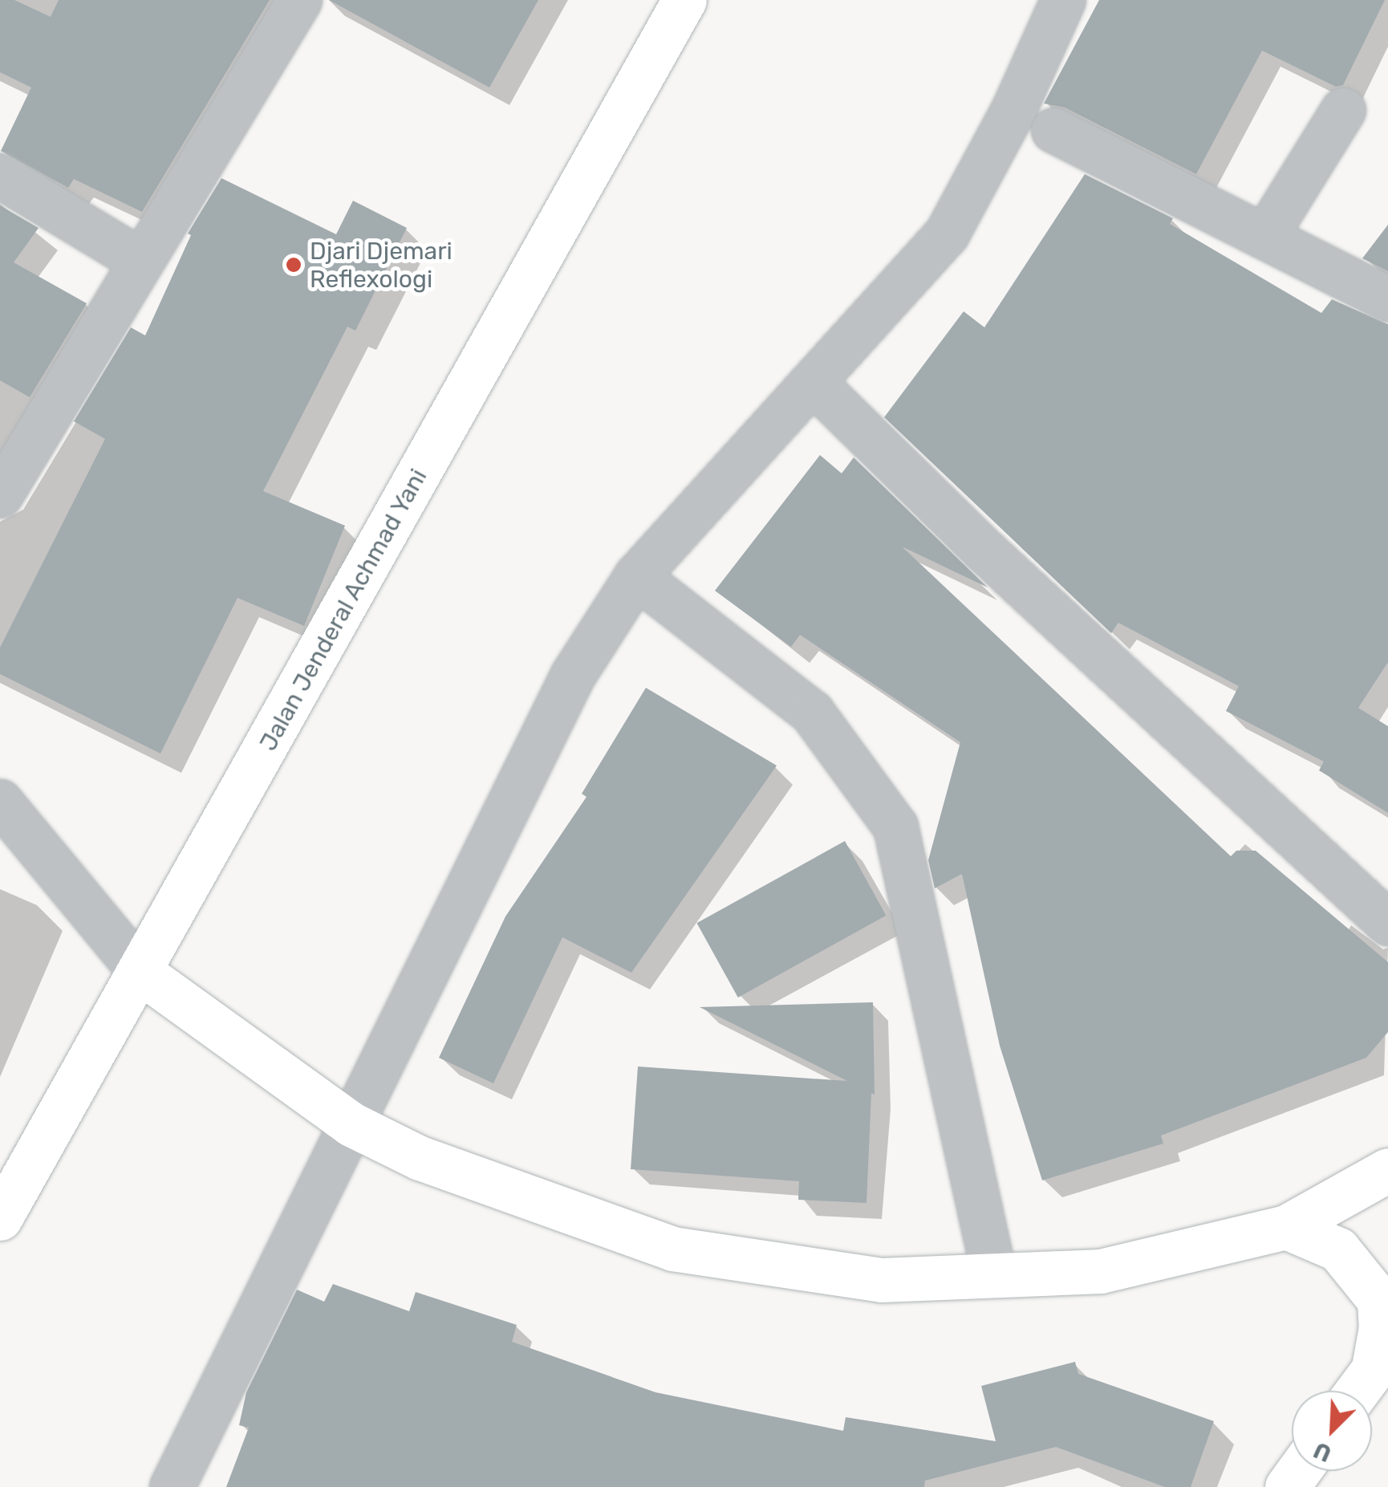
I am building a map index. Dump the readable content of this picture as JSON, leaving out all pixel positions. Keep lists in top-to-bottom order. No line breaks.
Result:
{"streets":{"main road":["Jalan Jenderal Achmad Yani"]},"places":["Djari Djemari Reflexologi"],"north":"bottom left"}
